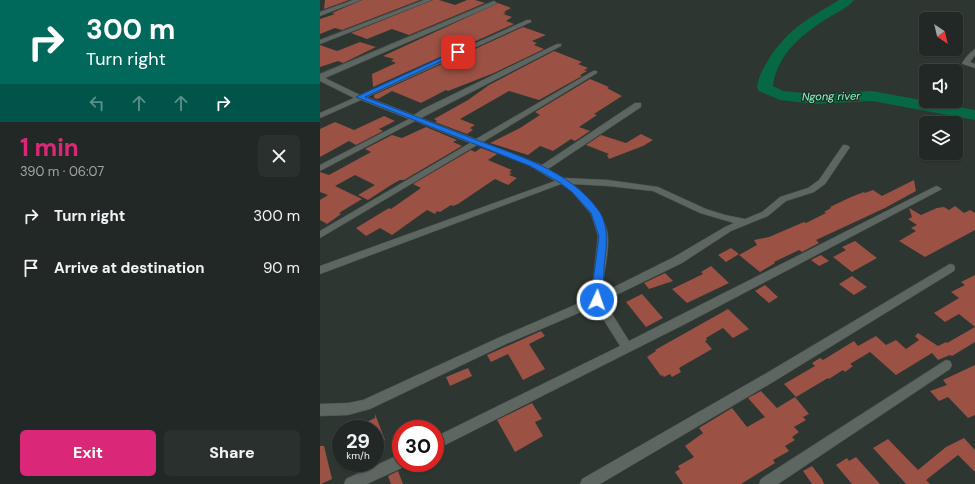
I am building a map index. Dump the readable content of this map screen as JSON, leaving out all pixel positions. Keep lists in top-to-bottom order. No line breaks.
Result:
{"water":["Ngong river"],"north":"bottom right","page":{"turn":["300 m","Turn right"],"heading":["1 min","390 m · 06:07"],"list":[{"name":"Turn right","value":"300 m"},{"name":"Arrive at destination","value":"90 m"}],"speed":"29 km/h","limit":"30","buttons":["Exit","Share"]}}
